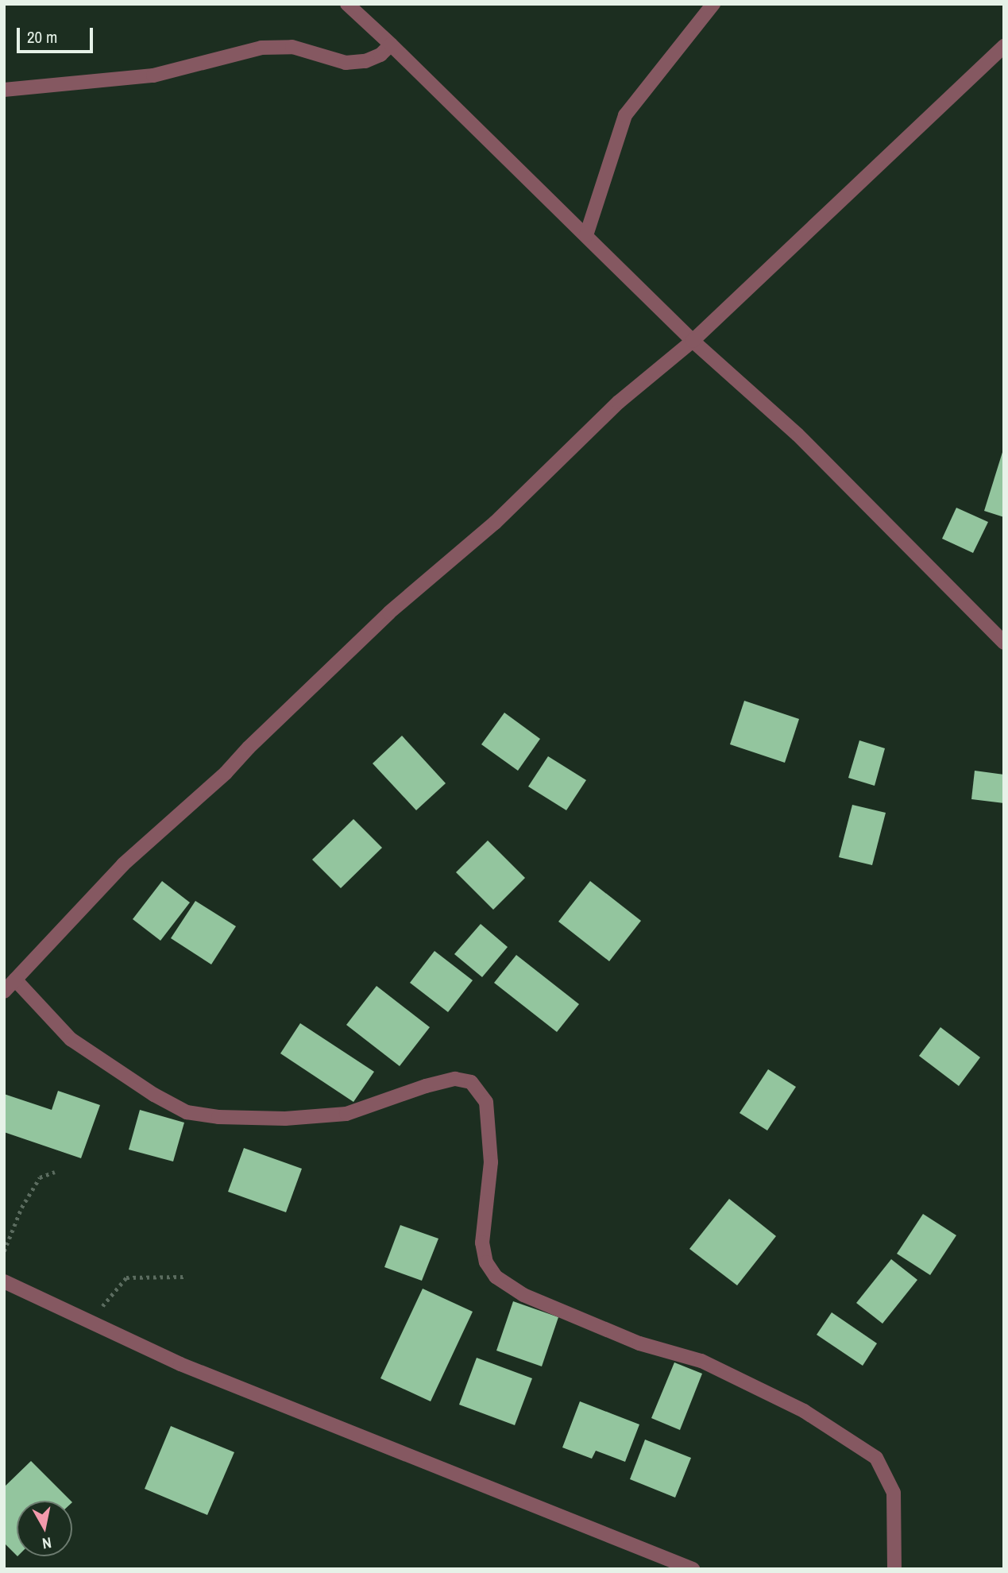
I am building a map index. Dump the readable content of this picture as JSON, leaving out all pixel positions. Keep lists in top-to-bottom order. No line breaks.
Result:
{"scale_bar":"20 m","north":"bottom"}
